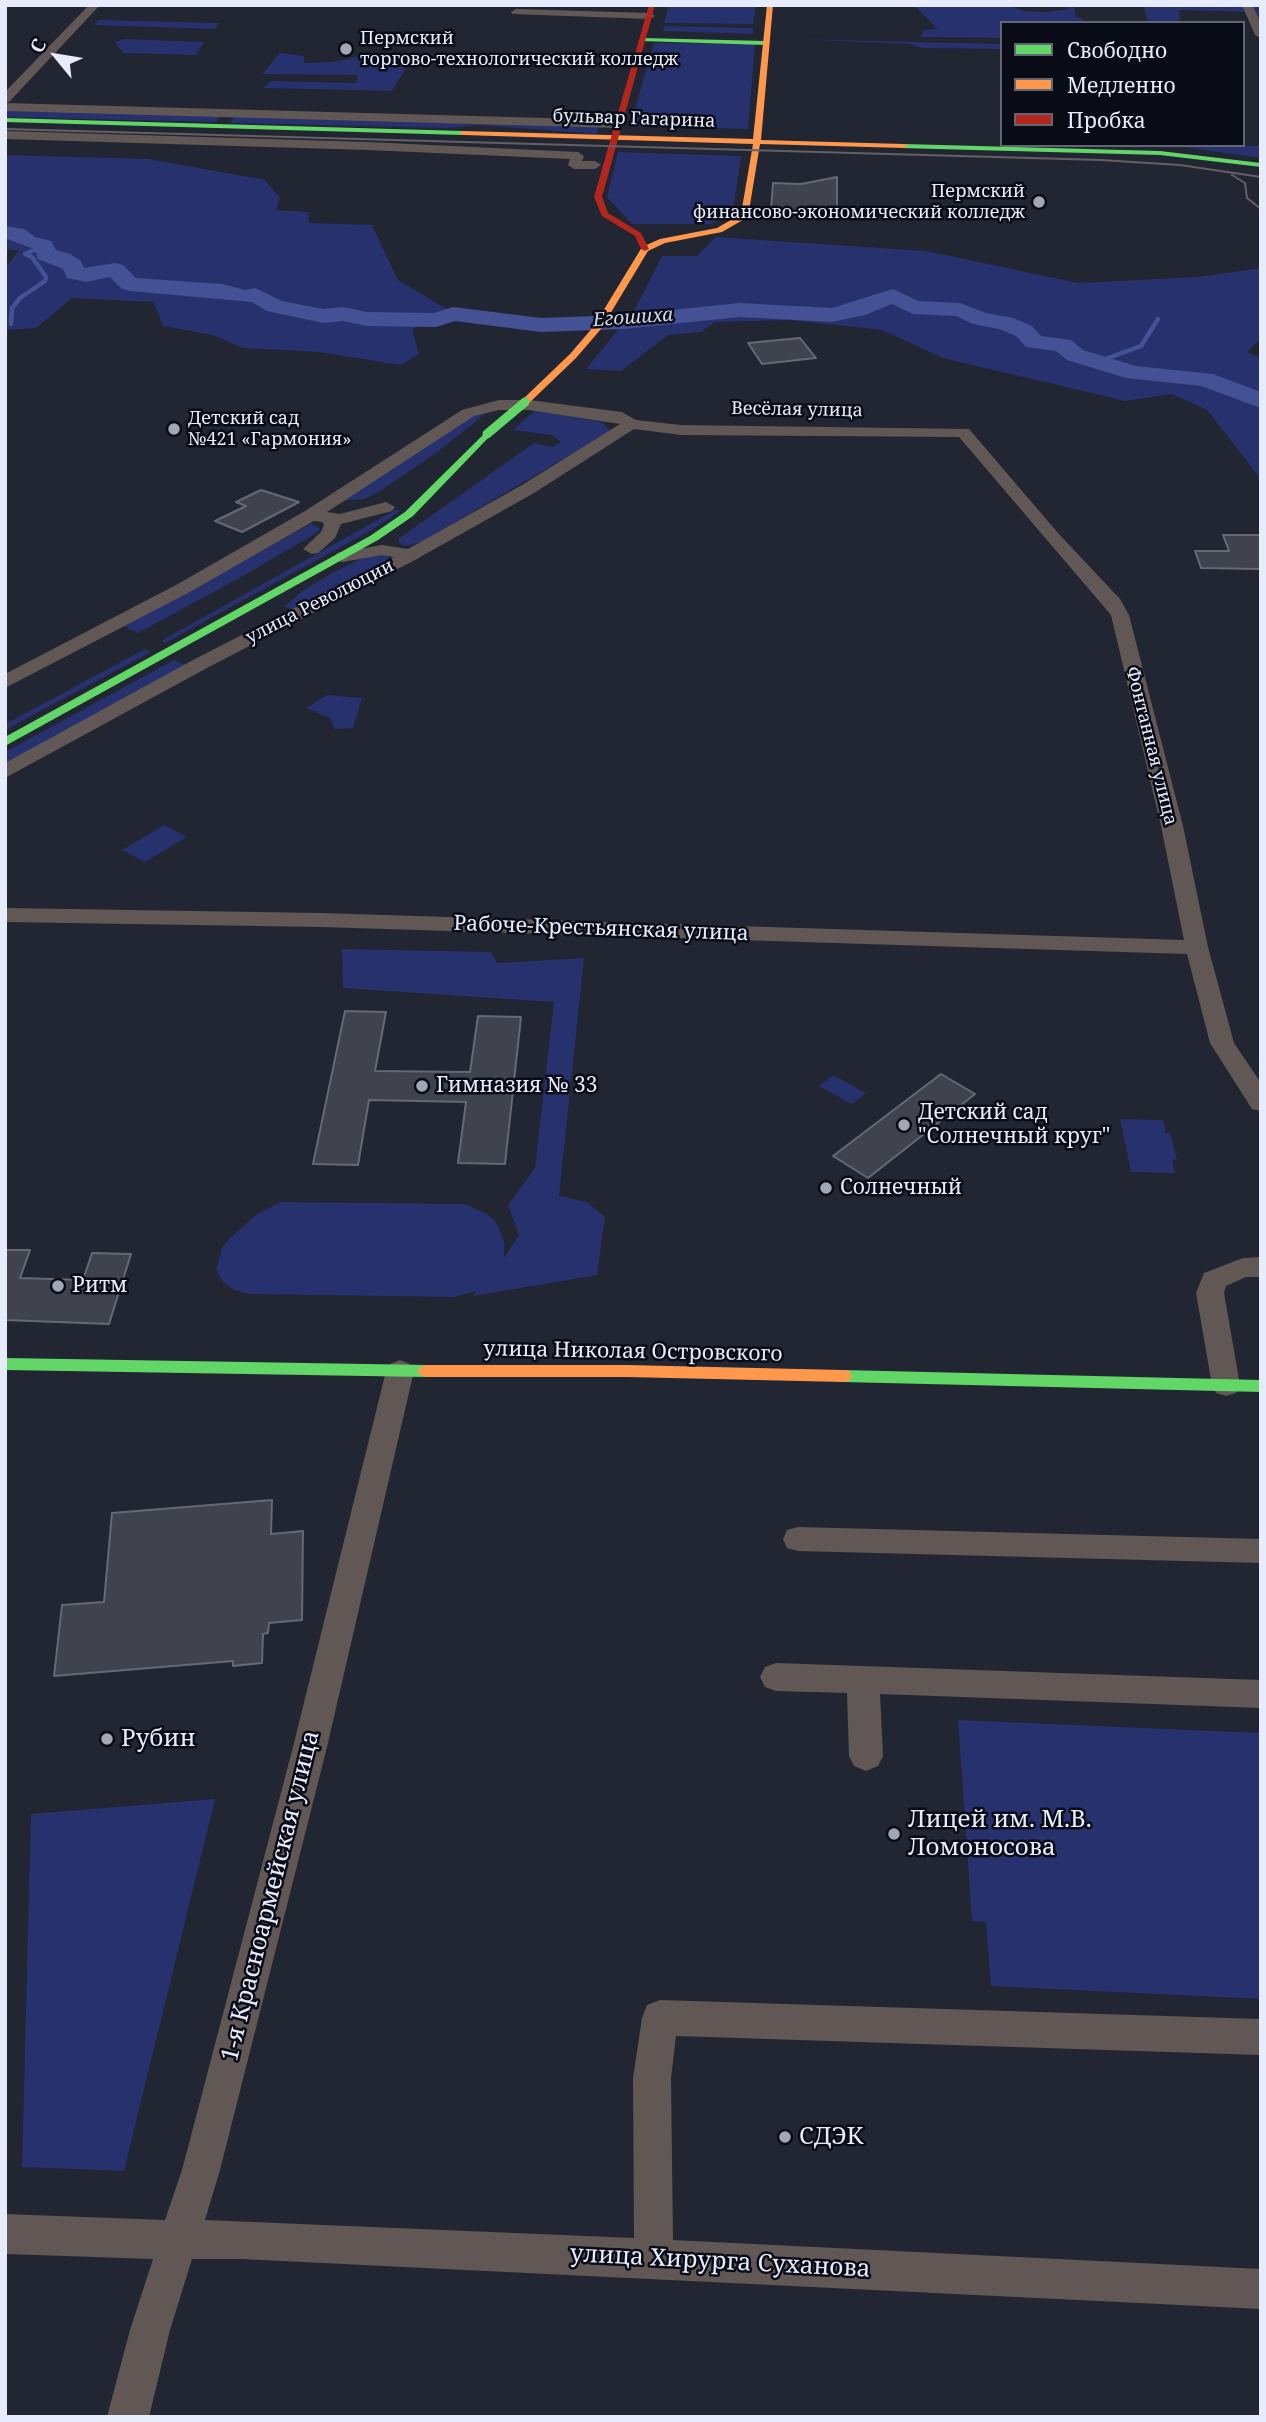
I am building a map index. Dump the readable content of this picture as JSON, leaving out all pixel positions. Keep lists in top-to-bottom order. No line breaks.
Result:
{"streets":{"main road":["бульвар Гагарина","улица Революции","улица Николая Островского"],"street":["Весёлая улица","Фонтанная улица","Рабоче-Крестьянская улица","1-я Красноармейская улица","улица Хирурга Суханова"]},"crossings":[["Весёлая улица","улица Революции"],["Весёлая улица","Фонтанная улица"],["Фонтанная улица","Рабоче-Крестьянская улица"],["улица Николая Островского","1-я Красноармейская улица"],["1-я Красноармейская улица","улица Хирурга Суханова"]],"water":["Егошиха"],"places":["Пермский торгово-технологический колледж","Пермский финансово-экономический колледж","Детский сад №421 «Гармония»","Гимназия № 33","Детский сад \"Солнечный круг\"","Солнечный","Ритм","Рубин","Лицей им. М.В. Ломоносова","СДЭК"],"legend":["Свободно","Медленно","Пробка"],"north":"top left"}
